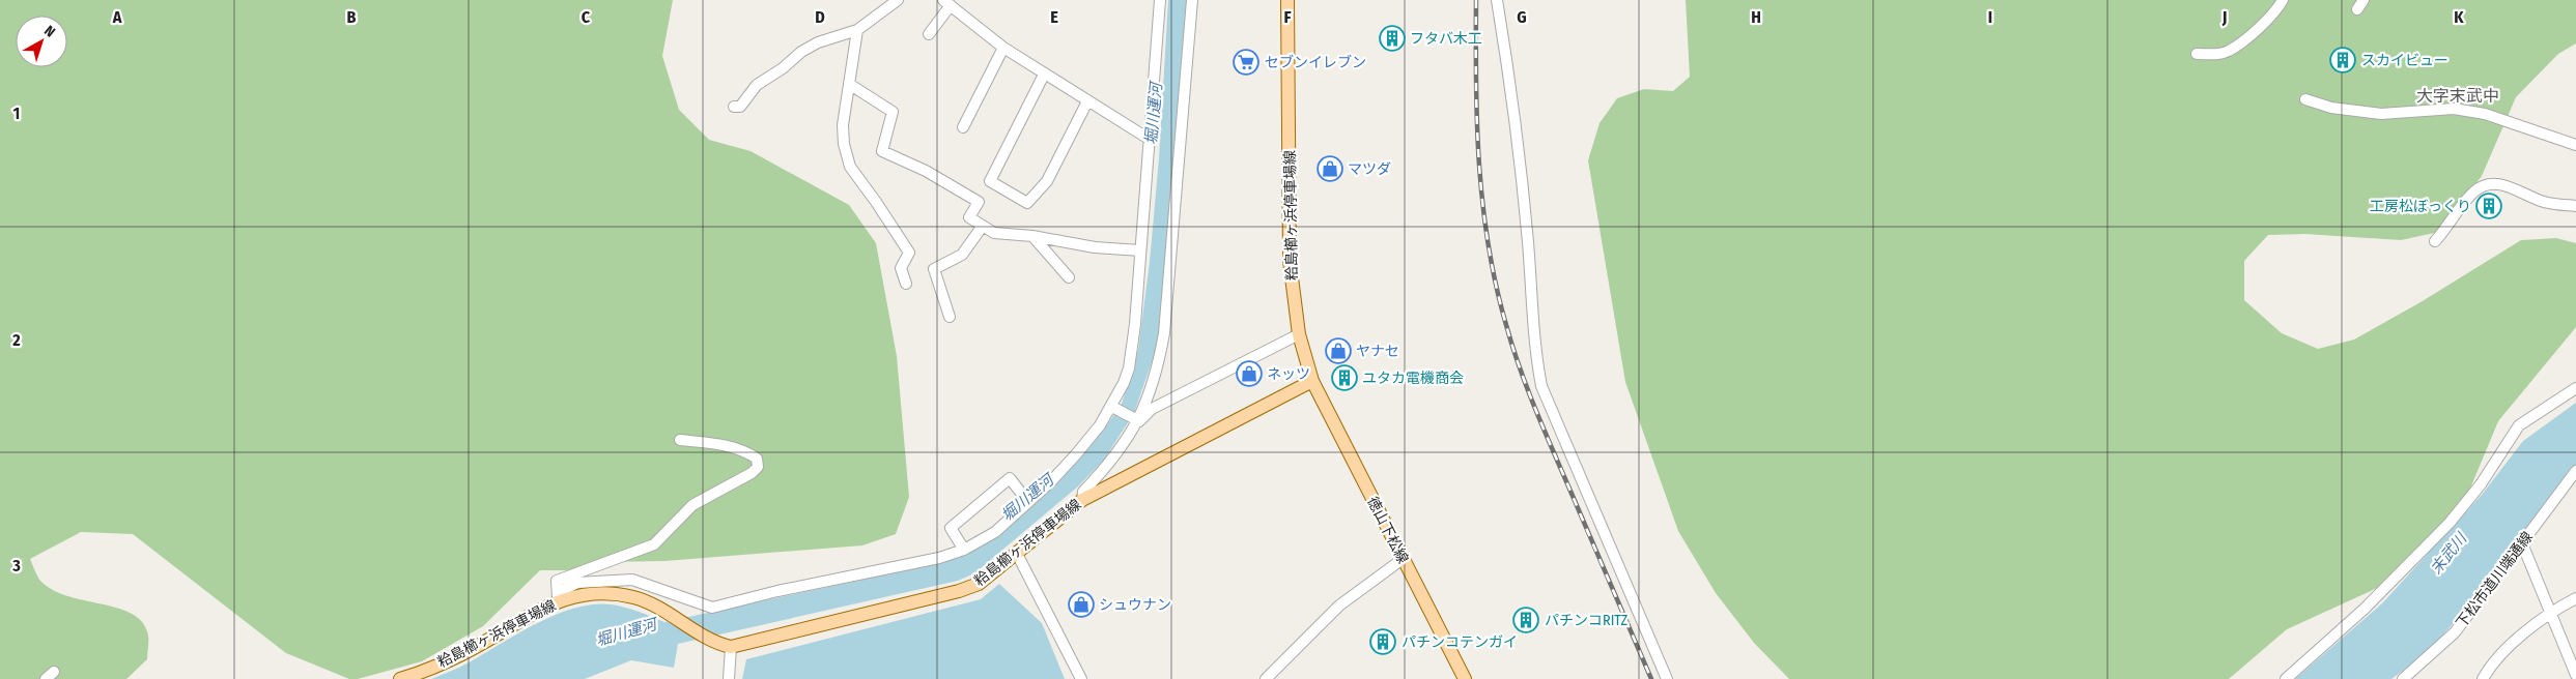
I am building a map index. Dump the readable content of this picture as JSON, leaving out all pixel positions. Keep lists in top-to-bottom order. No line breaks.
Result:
{"streets":{"main road":["粭島櫛ヶ浜停車場線","徳山下松線"],"street":["下松市道川端通線"]},"crossings":[["粭島櫛ヶ浜停車場線","徳山下松線"]],"districts":["大字末武中"],"water":["堀川運河","末武川"],"places":{"building":["フタバ木工","スカイビュー","工房松ぼっくり","ユタカ電機商会","パチンコRITZ","パチンコテンガイ"],"supermarket":["セブンイレブン"],"shop":["マツダ","ヤナセ","ネッツ","シュウナン"]},"north":"top right","grid":{"columns":["A","B","C","D","E","F","G","H","I","J","K"],"rows":["1","2","3"]}}
